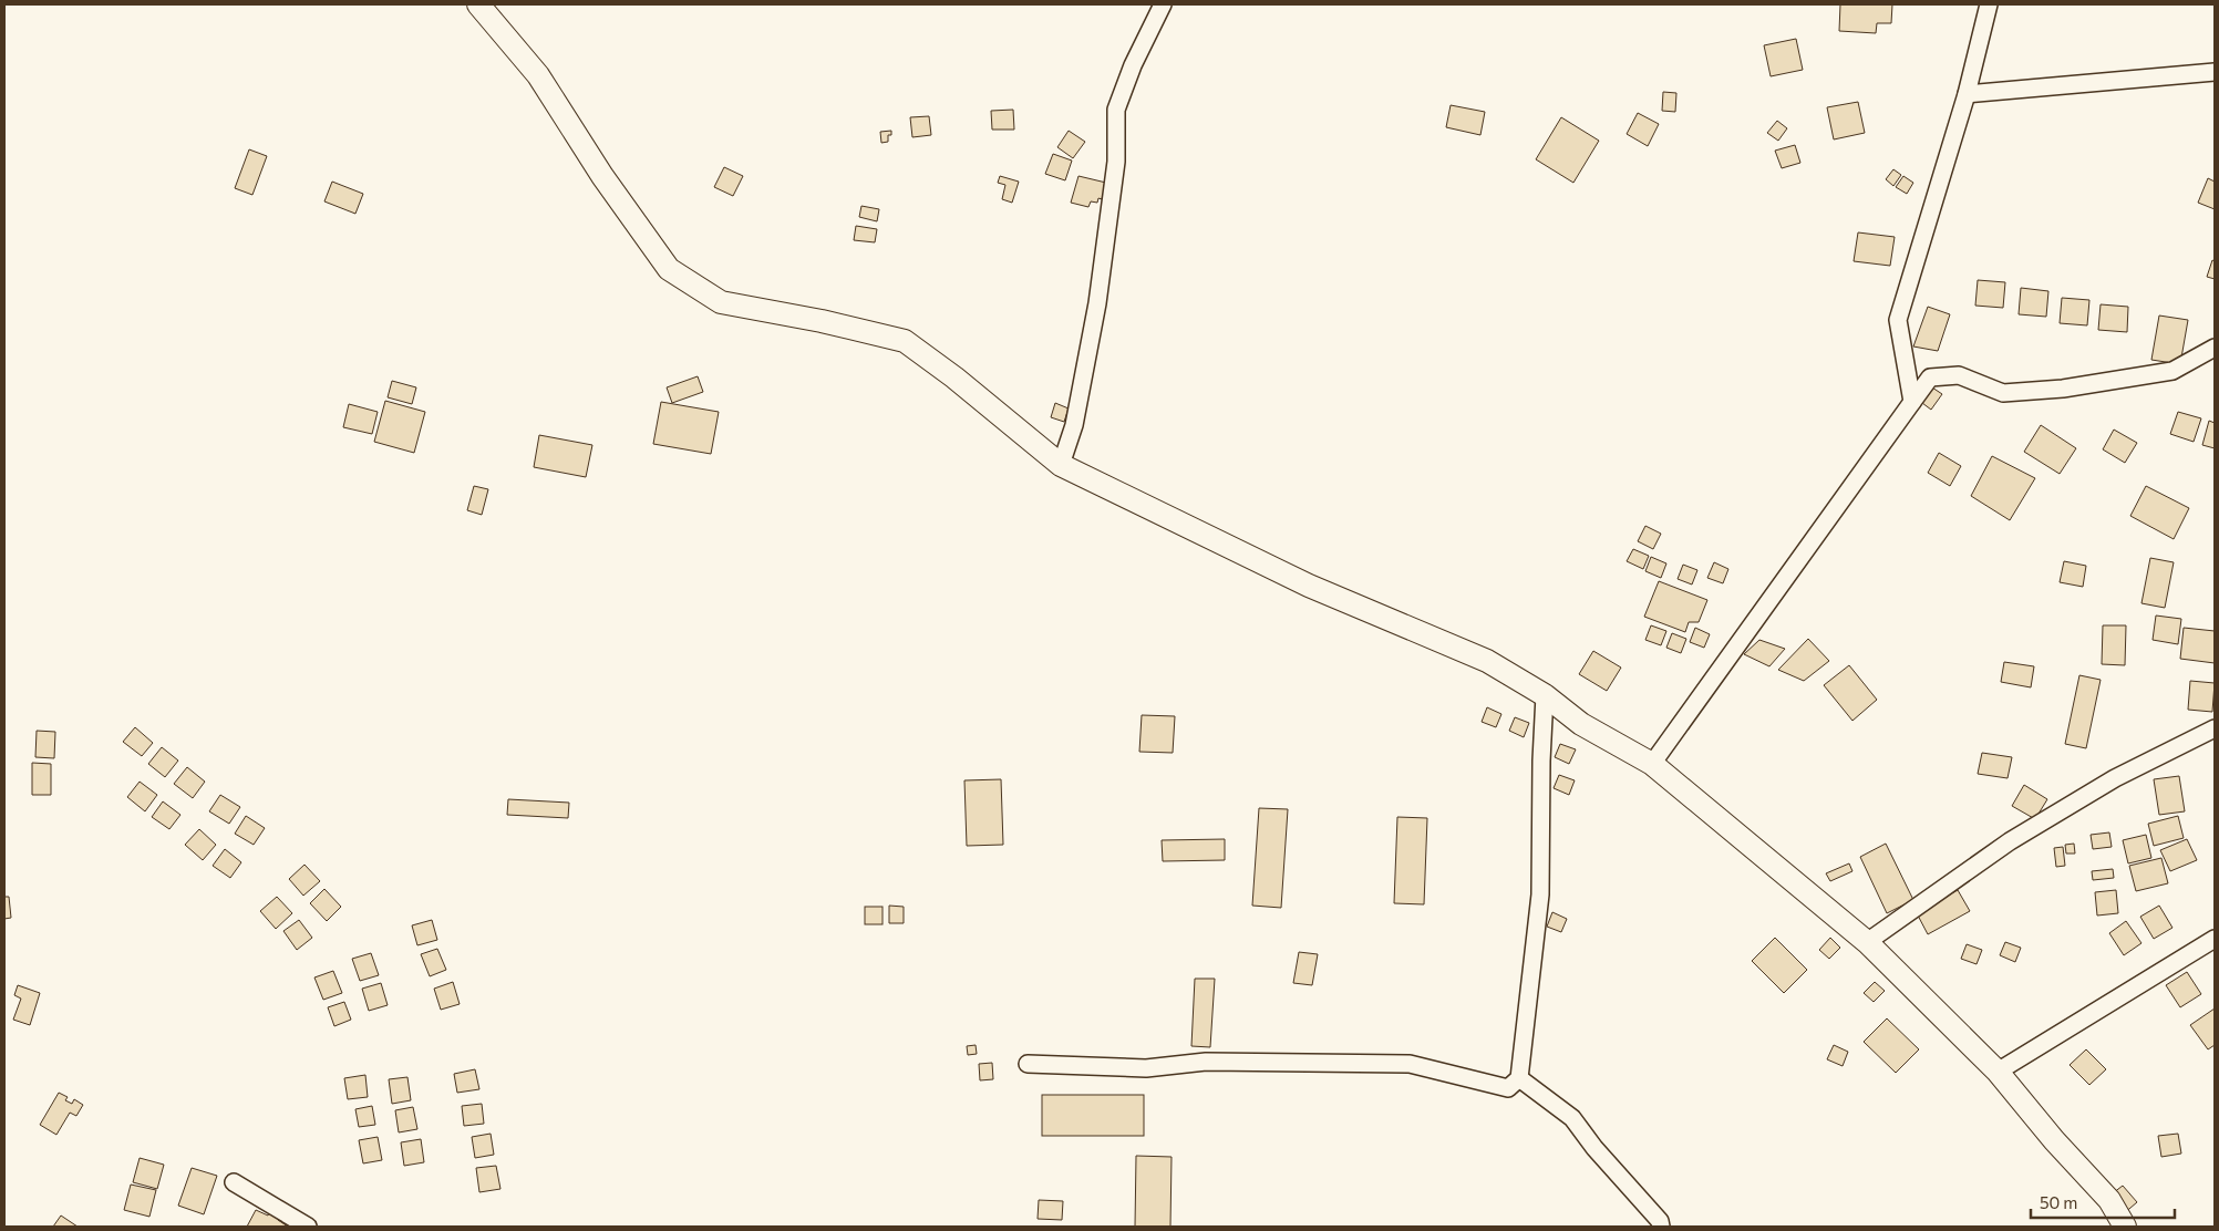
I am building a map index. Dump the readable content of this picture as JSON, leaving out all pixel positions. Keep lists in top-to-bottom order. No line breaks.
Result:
{"scale_bar":"50 m"}
